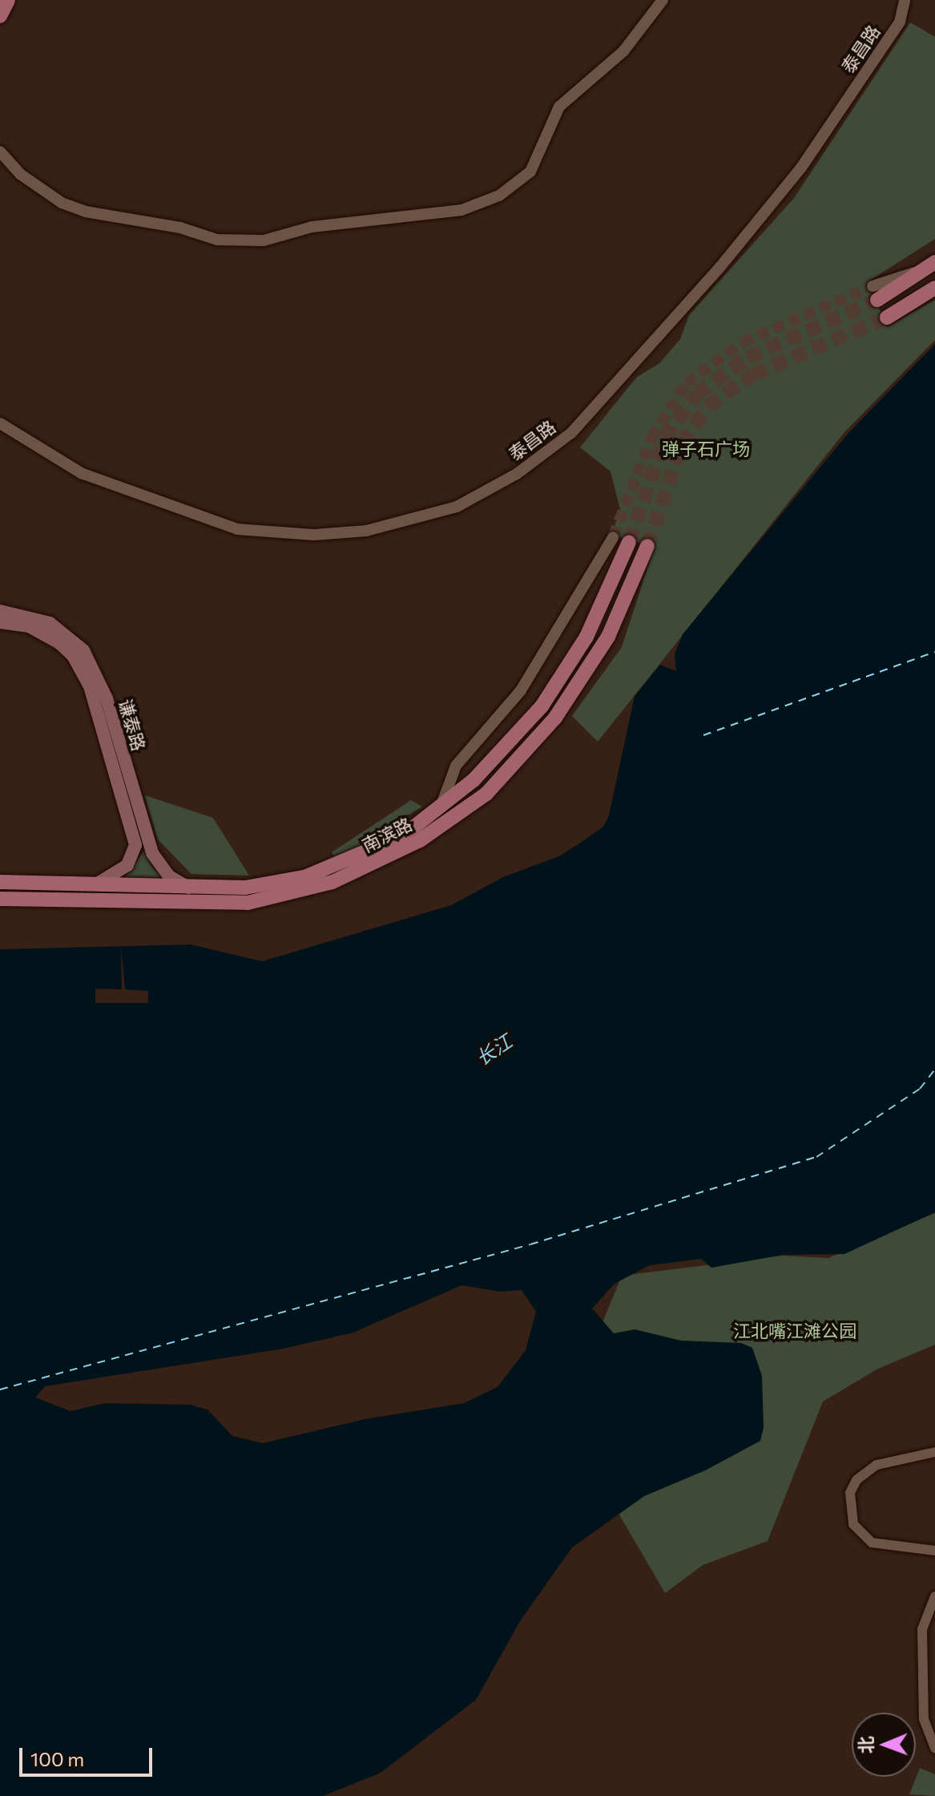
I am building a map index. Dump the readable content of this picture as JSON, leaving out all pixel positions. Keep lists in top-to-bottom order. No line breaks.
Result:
{"streets":{"main road":["谦泰路","南滨路"],"street":["泰昌路"]},"crossings":[["谦泰路","南滨路"]],"water":["长江"],"parks":["弹子石广场","江北嘴江滩公园"],"scale_bar":"100 m","north":"left"}
